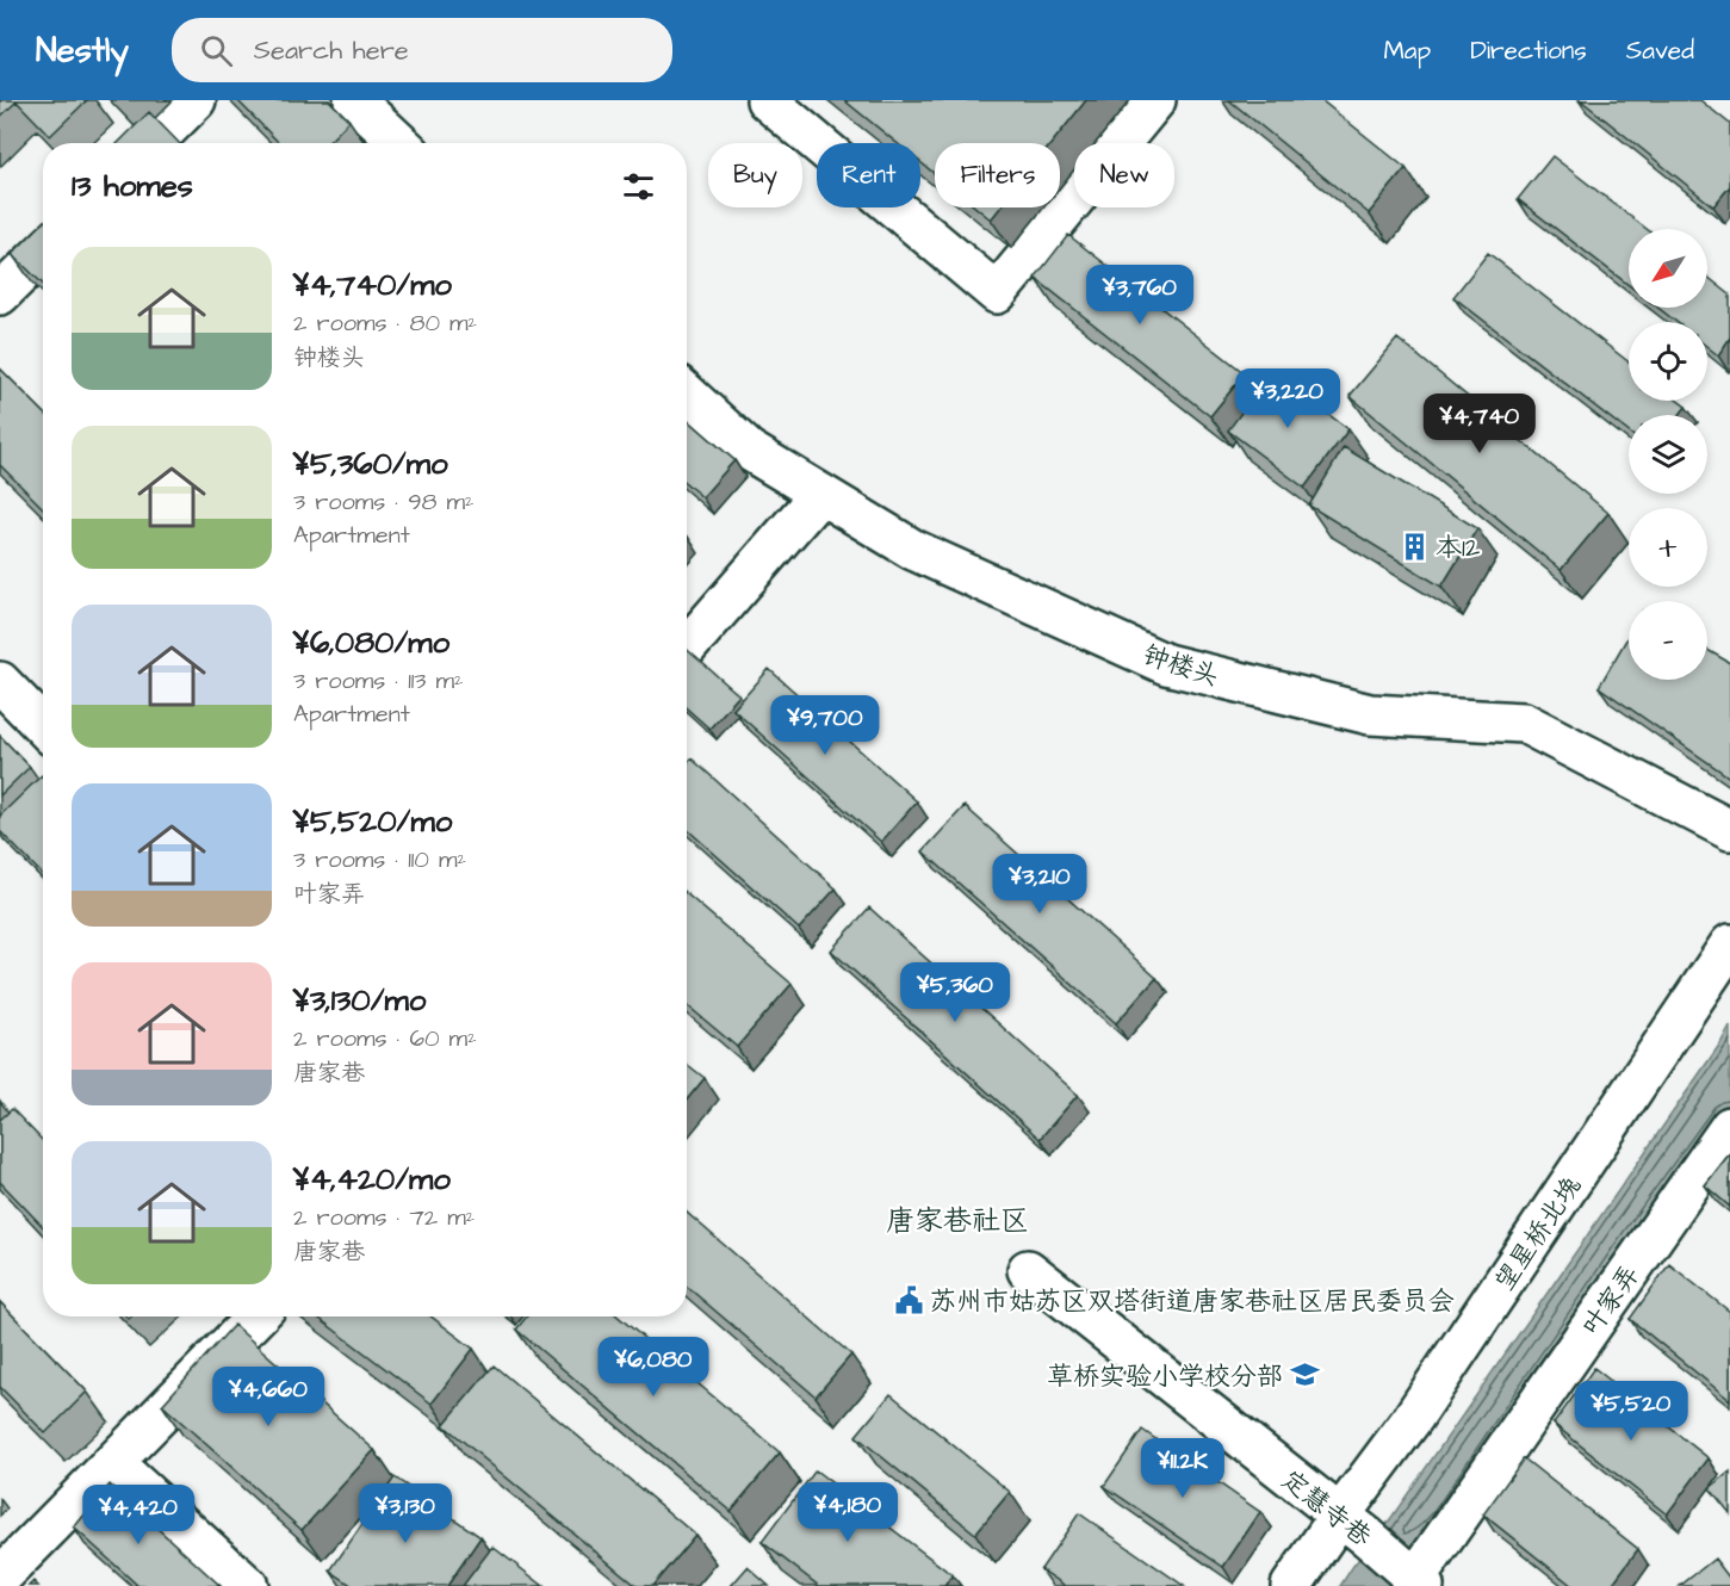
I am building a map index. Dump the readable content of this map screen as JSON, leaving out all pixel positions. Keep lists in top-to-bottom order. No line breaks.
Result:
{"streets":{"street":["钟楼头","望星桥北堍","叶家弄","定慧寺巷"]},"crossings":[["望星桥北堍","定慧寺巷"],["叶家弄","定慧寺巷"]],"districts":["唐家巷社区"],"places":{"building":["本12"],"public building":["苏州市姑苏区双塔街道唐家巷社区居民委员会"],"school or university":["草桥实验小学校分部"]},"north":"bottom left","page":{"header":"Nestly","search":"Search here","nav":["Map","Directions","Saved"],"chip":["Buy","Rent","Filters","New"],"heading":"13 homes","map_buttons":["+","−"],"list":[{"name":"¥4,740/mo","note":"2 rooms · 80 m² · 钟楼头"},{"name":"¥5,360/mo","note":"3 rooms · 98 m² · Apartment"},{"name":"¥6,080/mo","note":"3 rooms · 113 m² · Apartment"},{"name":"¥5,520/mo","note":"3 rooms · 110 m² · 叶家弄"},{"name":"¥3,130/mo","note":"2 rooms · 60 m² · 唐家巷"},{"name":"¥4,420/mo","note":"2 rooms · 72 m² · 唐家巷"}],"price":["¥3,760","¥3,220","¥4,740","¥9,700","¥3,210","¥5,360","¥6,080","¥4,660","¥5,520","¥11.2K","¥4,180","¥3,130","¥4,420"]}}
